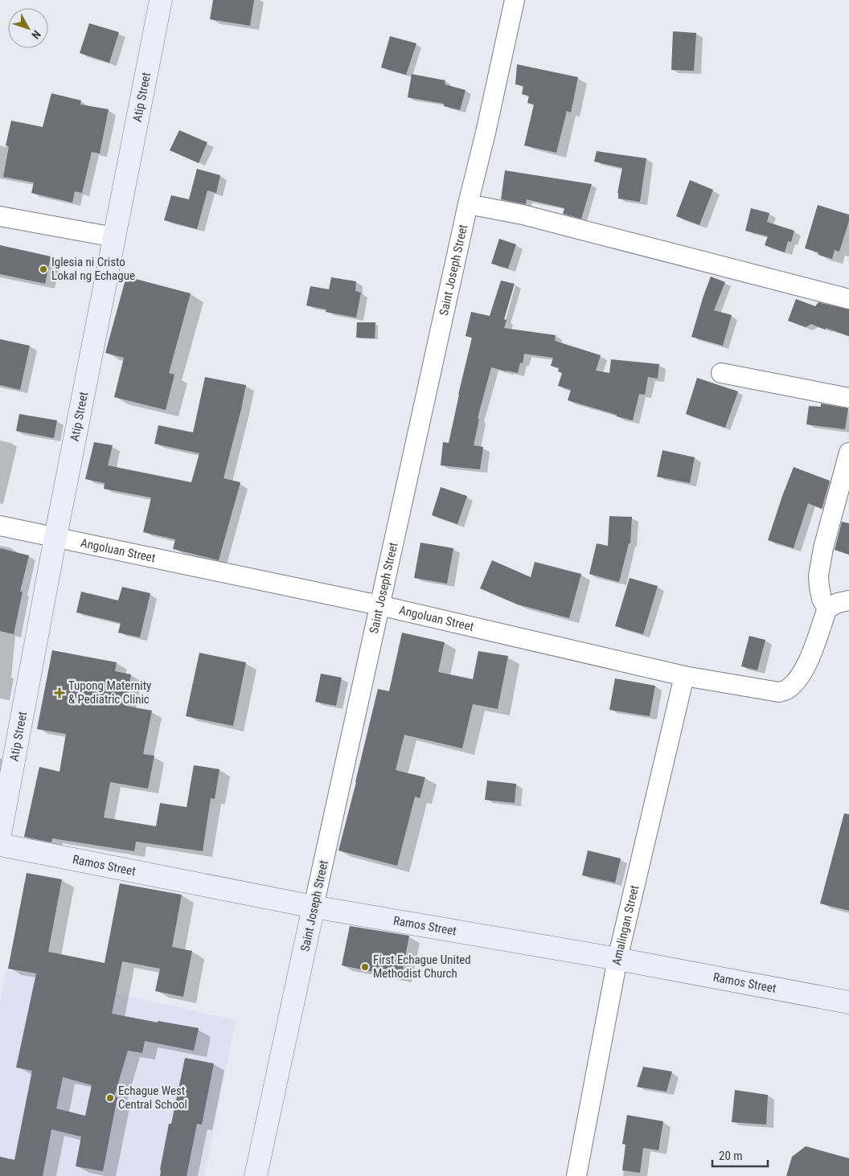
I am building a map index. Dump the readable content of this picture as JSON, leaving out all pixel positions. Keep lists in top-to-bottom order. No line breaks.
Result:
{"streets":{"main road":["Atip Street","Saint Joseph Street","Ramos Street"],"street":["Angoluan Street","Amalingan Street"]},"crossings":[["Atip Street","Angoluan Street"],["Saint Joseph Street","Angoluan Street"],["Saint Joseph Street","Ramos Street"],["Angoluan Street","Amalingan Street"],["Ramos Street","Amalingan Street"]],"places":{"other":["Iglesia ni Cristo Lokal ng Echague","First Echague United Methodist Church","Echague West Central School"],"health":["Tupong Maternity & Pediatric Clinic"]},"scale_bar":"20 m","north":"bottom right"}
